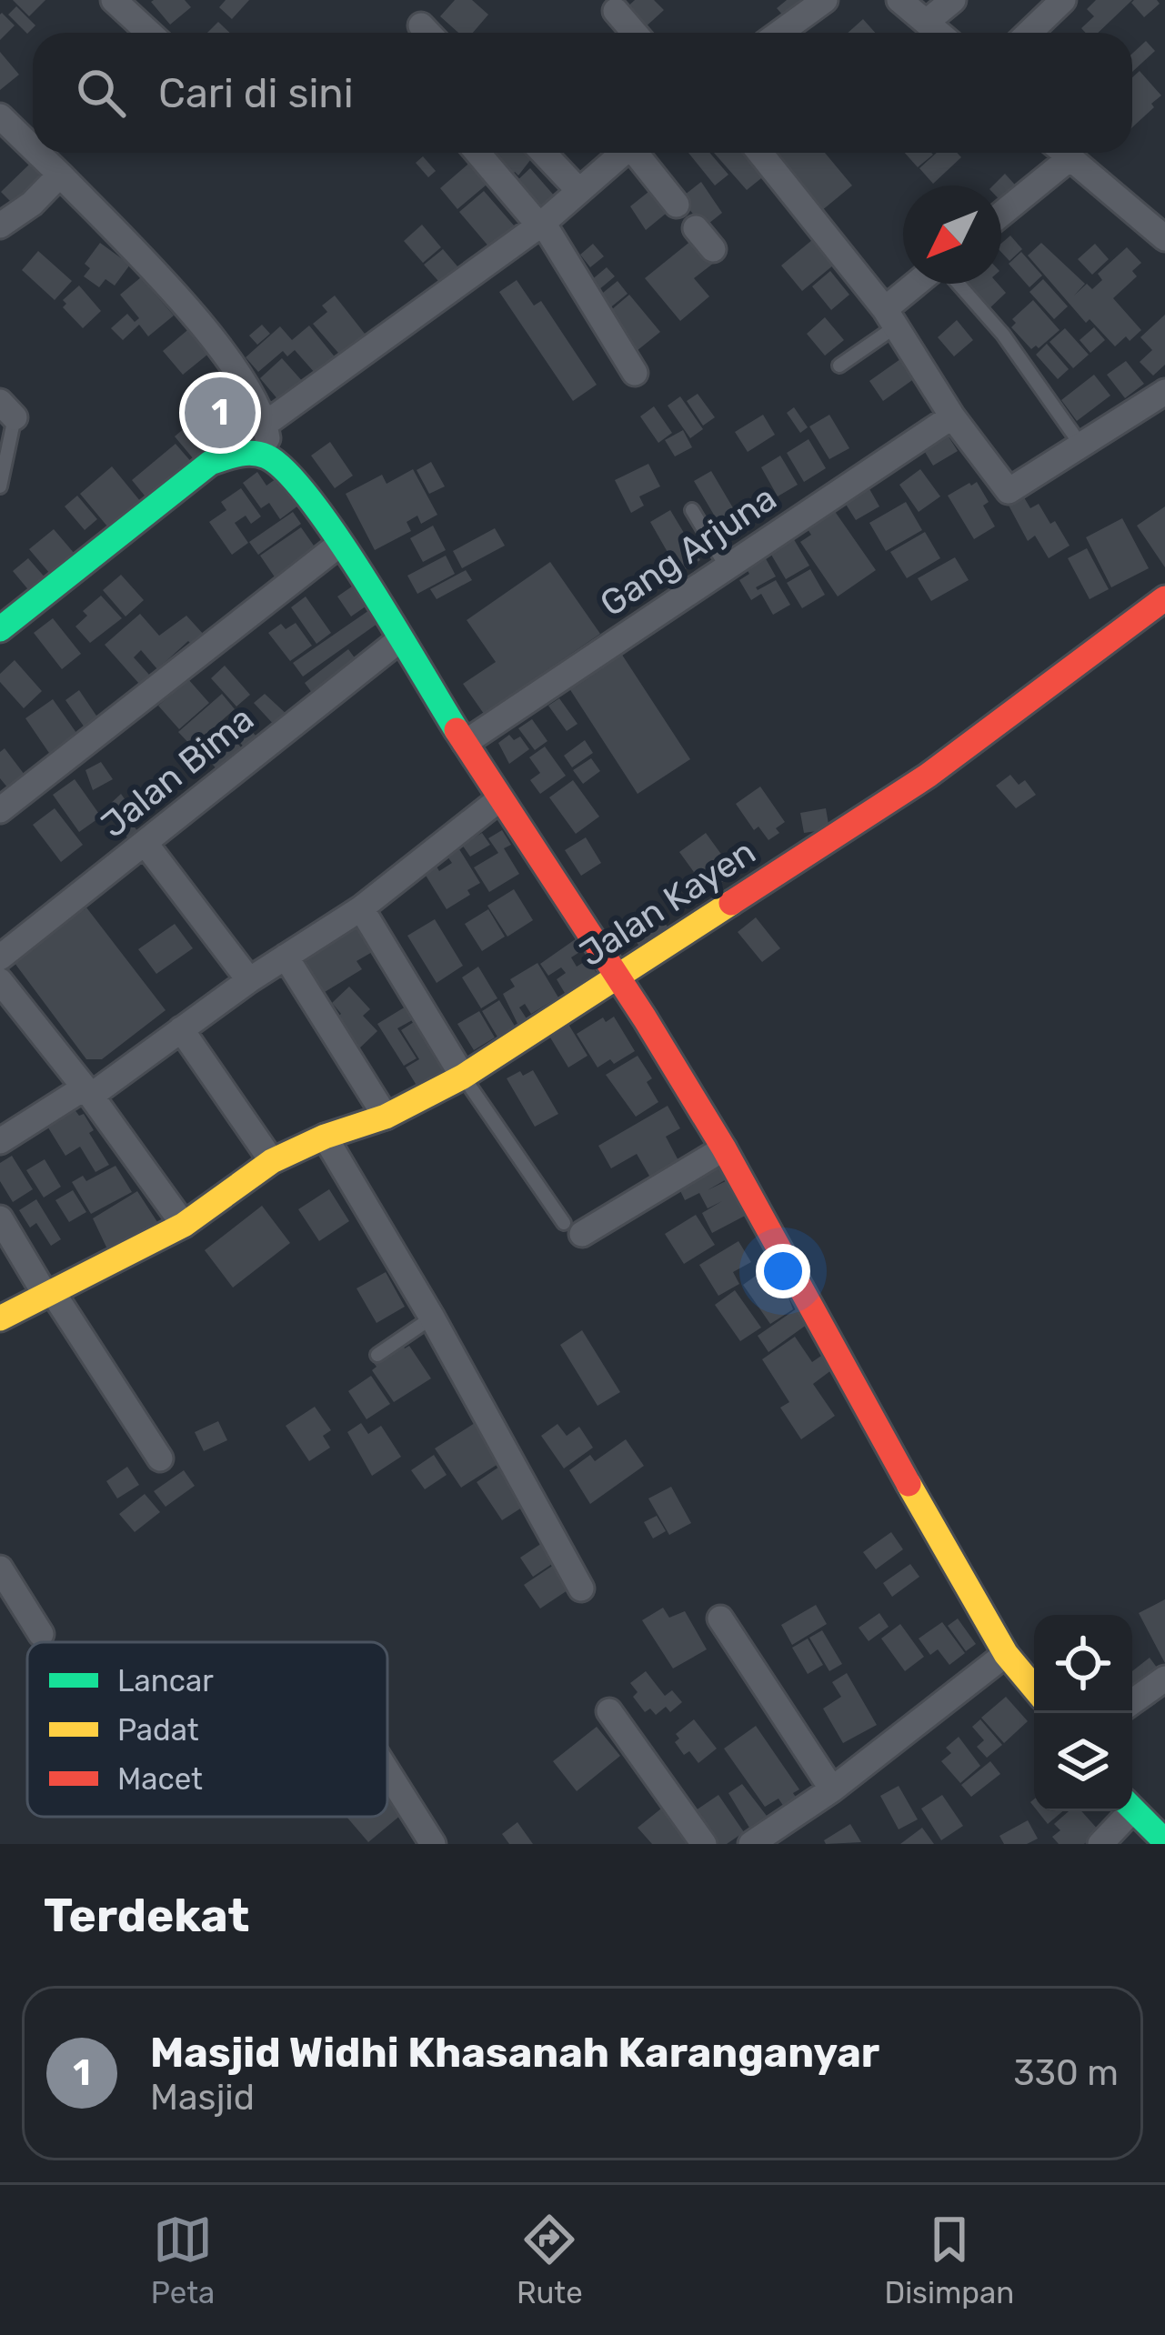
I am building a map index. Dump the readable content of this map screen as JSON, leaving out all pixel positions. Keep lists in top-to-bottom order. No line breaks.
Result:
{"streets":{"main road":["Jalan Kayen"],"street":["Gang Arjuna","Jalan Bima"]},"legend":["Lancar","Padat","Macet"],"north":"bottom left","page":{"search":"Cari di sini","pins":"1","heading":"Terdekat","list":[{"mark":"1","name":"Masjid Widhi Khasanah Karanganyar","note":"Masjid","value":"330 m"}],"nav":["Peta","Rute","Disimpan"]}}
